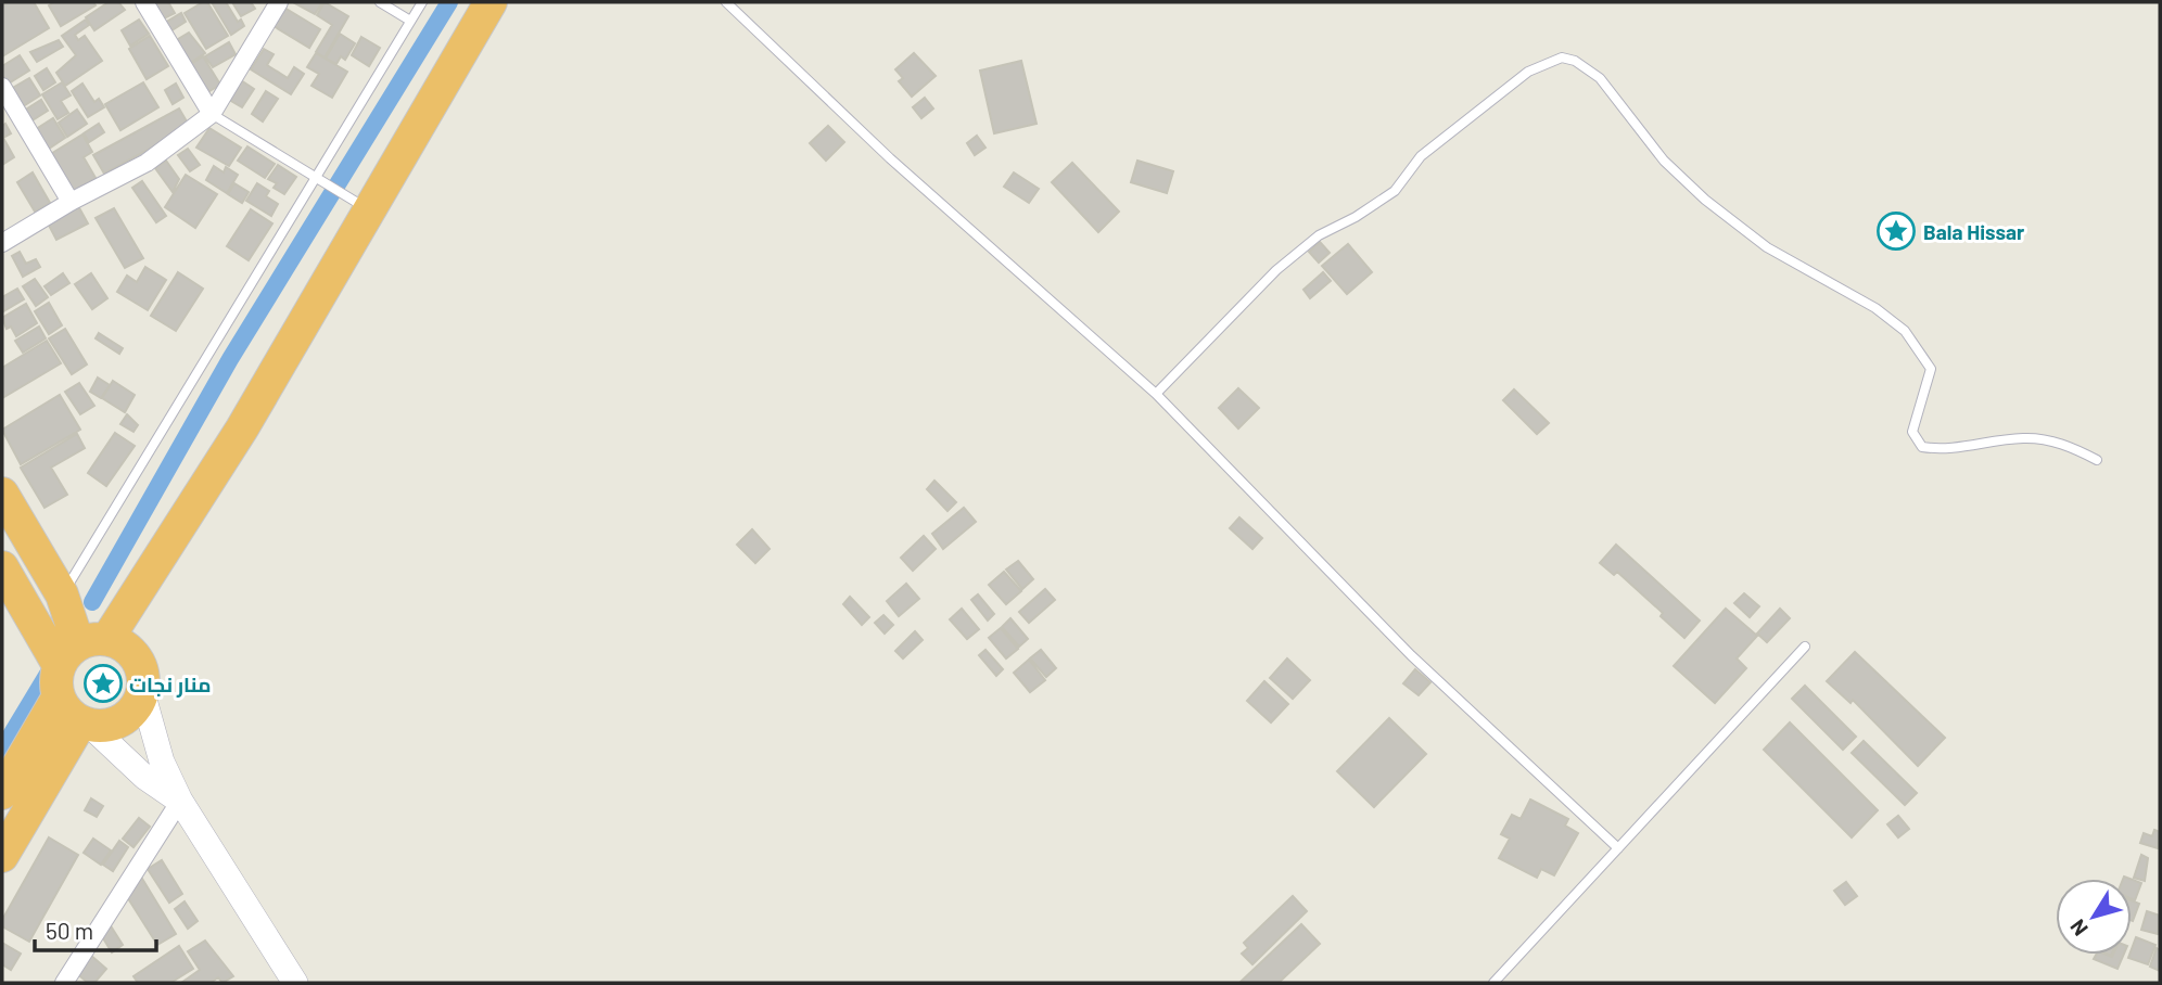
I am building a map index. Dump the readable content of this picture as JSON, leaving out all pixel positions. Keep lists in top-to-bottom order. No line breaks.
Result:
{"places":{"place":["Bala Hissar","منار نجات"]},"scale_bar":"50 m","north":"bottom left"}
